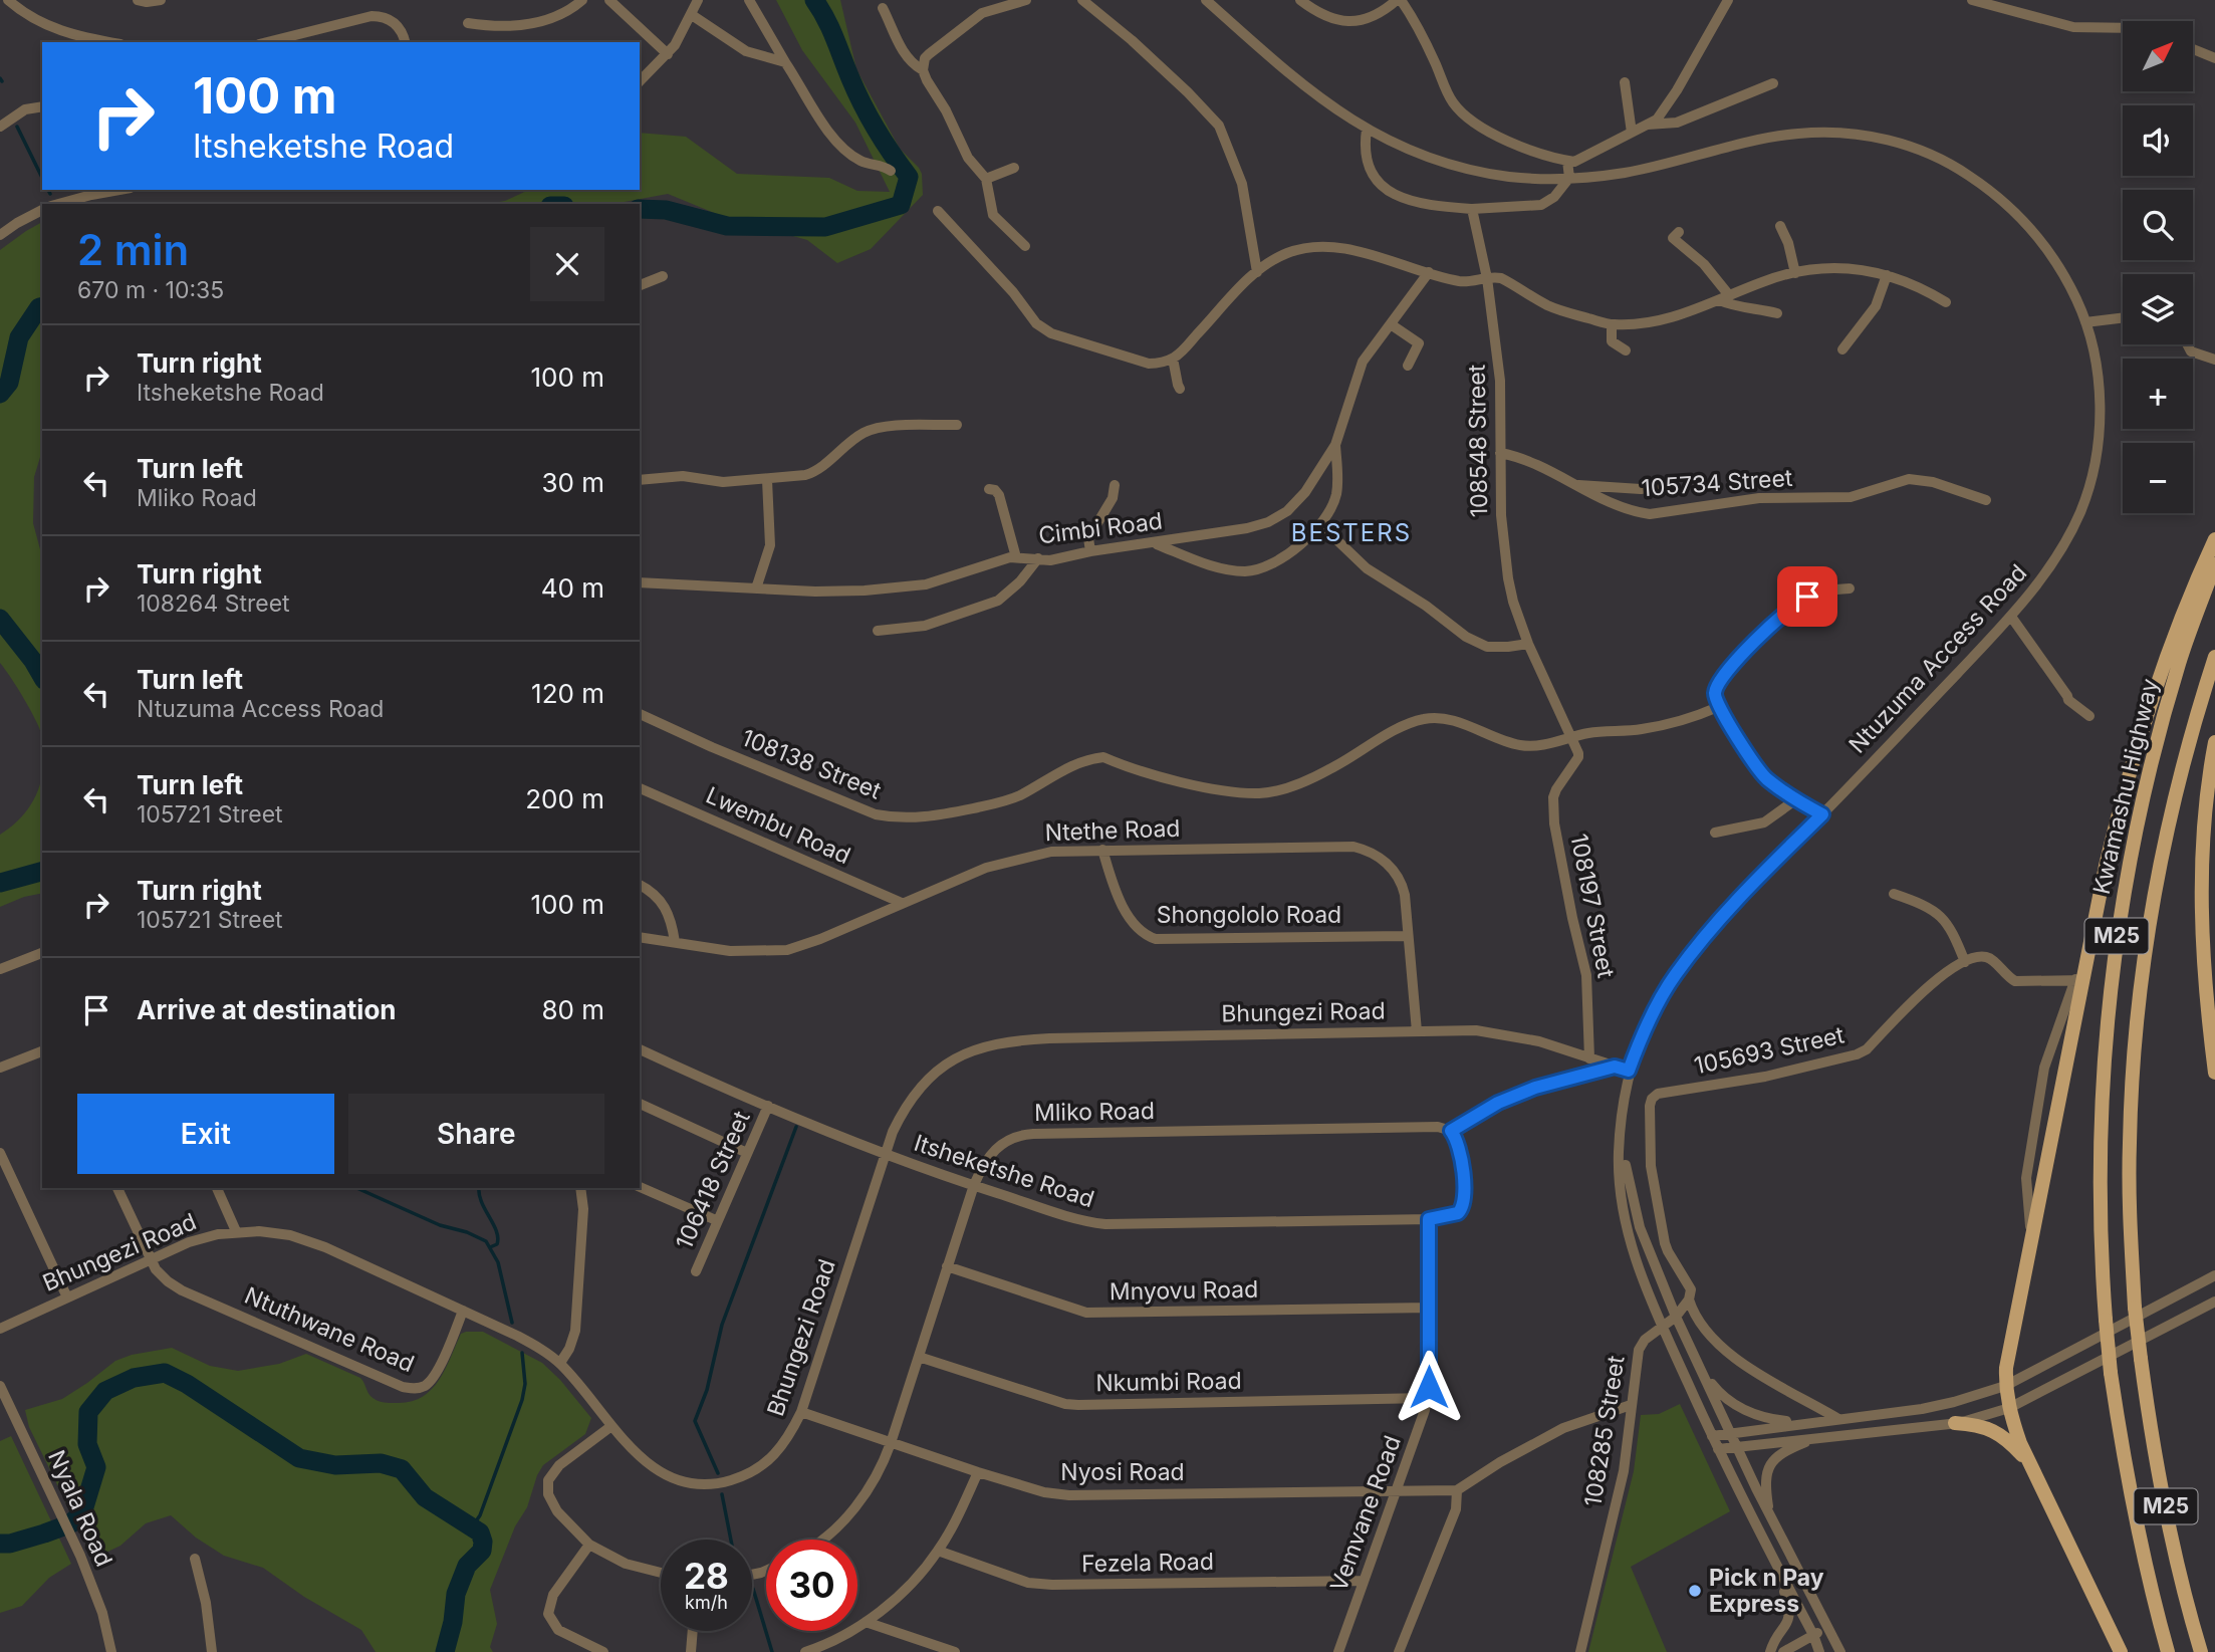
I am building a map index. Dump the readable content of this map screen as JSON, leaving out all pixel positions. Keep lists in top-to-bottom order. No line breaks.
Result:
{"streets":{"main road":["Kwamashu Highway","M25"],"street":["108548 Street","105734 Street","Cimbi Road","Ntuzuma Access Road","108138 Street","Lwembu Road","Ntethe Road","108197 Street","Shongololo Road","Bhungezi Road","105693 Street","Mliko Road","Itsheketshe Road","106418 Street","Mnyovu Road","Ntuthwane Road","Nkumbi Road","108285 Street","Nyosi Road","Nyala Road","Vemvane Road","Fezela Road"]},"crossings":[["108548 Street","105734 Street"],["108548 Street","108138 Street"],["108548 Street","108197 Street"],["Ntuzuma Access Road","Bhungezi Road"],["Ntuzuma Access Road","108285 Street"],["Lwembu Road","Ntethe Road"],["Ntethe Road","Shongololo Road"],["Ntethe Road","Bhungezi Road"],["108197 Street","Bhungezi Road"],["Bhungezi Road","Itsheketshe Road"],["Bhungezi Road","Ntuthwane Road"],["Bhungezi Road","Nyosi Road"],["Mliko Road","Itsheketshe Road"],["Mliko Road","Mnyovu Road"],["Mliko Road","Nkumbi Road"],["Mliko Road","Nyosi Road"],["Itsheketshe Road","106418 Street"],["Itsheketshe Road","Vemvane Road"],["Mnyovu Road","Vemvane Road"],["Nkumbi Road","Vemvane Road"],["Nyosi Road","Vemvane Road"],["Vemvane Road","Fezela Road"]],"districts":["BESTERS"],"places":["Pick n Pay Express"],"north":"top right","page":{"map_buttons":["+","−"],"turn":["100 m","Itsheketshe Road"],"heading":["2 min","670 m · 10:35"],"list":[{"name":"Turn right","note":"Itsheketshe Road","value":"100 m"},{"name":"Turn left","note":"Mliko Road","value":"30 m"},{"name":"Turn right","note":"108264 Street","value":"40 m"},{"name":"Turn left","note":"Ntuzuma Access Road","value":"120 m"},{"name":"Turn left","note":"105721 Street","value":"200 m"},{"name":"Turn right","note":"105721 Street","value":"100 m"},{"name":"Arrive at destination","value":"80 m"}],"buttons":["Exit","Share"],"speed":"28 km/h","limit":"30"}}
